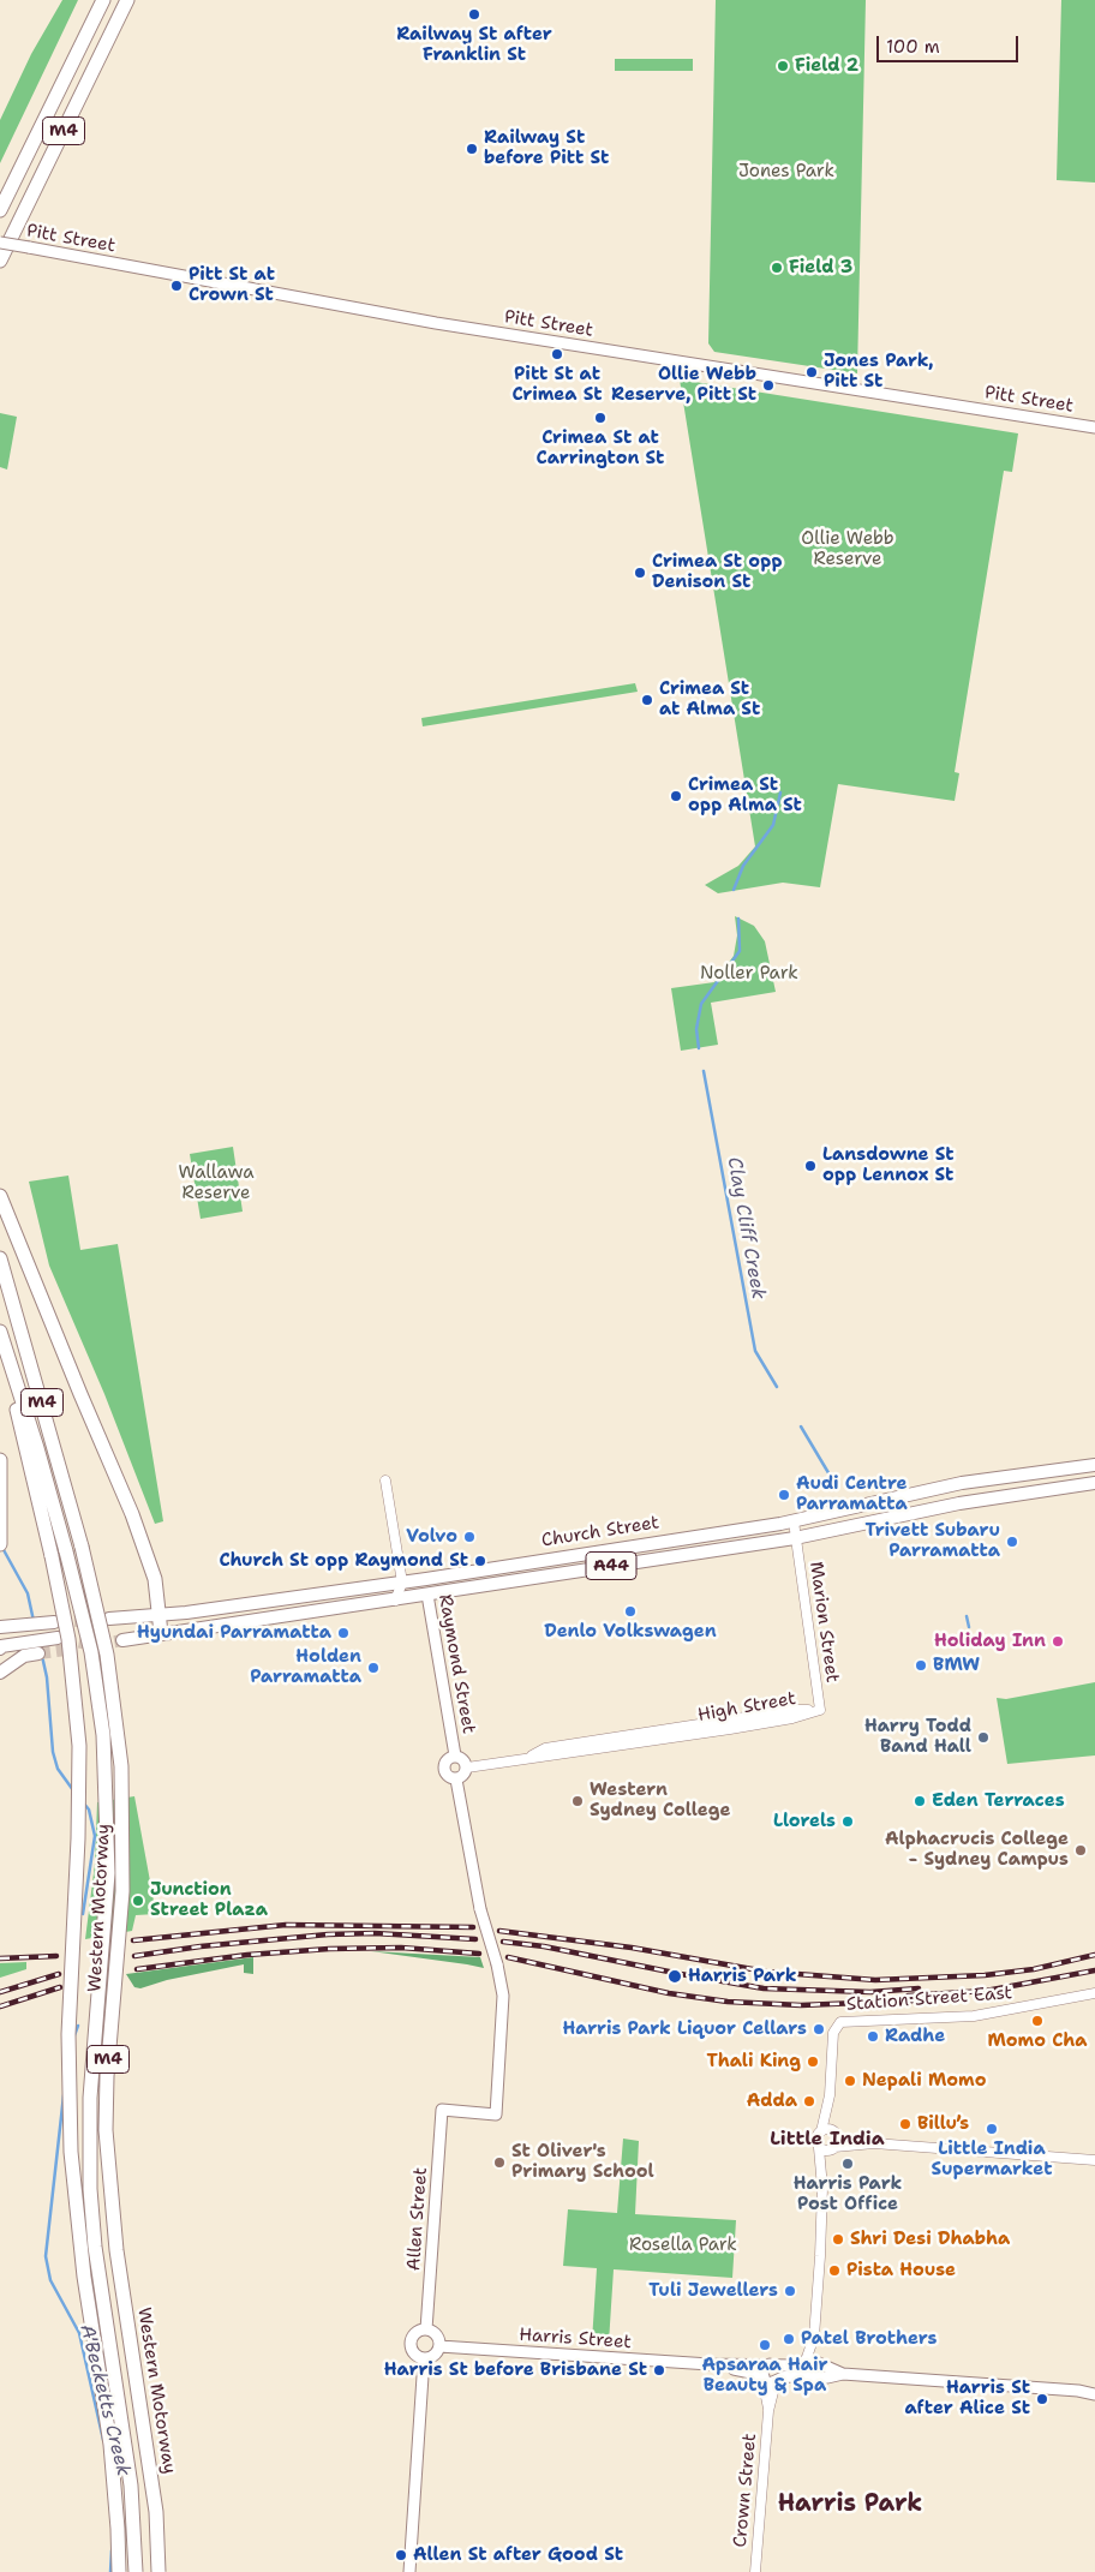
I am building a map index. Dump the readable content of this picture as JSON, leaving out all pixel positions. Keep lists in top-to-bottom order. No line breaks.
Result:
{"streets":{"highway":["M4","Church Street","A44","Western Motorway"],"main road":["Pitt Street","Raymond Street","Allen Street","Harris Street"],"street":["Marion Street","High Street","Station Street East","Crown Street"]},"crossings":[["Church Street","Marion Street"],["Church Street","Raymond Street"],["Marion Street","High Street"],["Raymond Street","High Street"],["Raymond Street","Allen Street"],["High Street","Allen Street"],["Allen Street","Harris Street"],["Harris Street","Crown Street"]],"districts":["Little India","Harris Park"],"water":["Clay Cliff Creek","A'Becketts Creek"],"parks":["Jones Park","Ollie Webb Reserve","Noller Park","Wallawa Reserve","Rosella Park"],"places":["Railway St after Franklin St","Field 2","Railway St before Pitt St","Field 3","Pitt St at Crown St","Pitt St at Crimea St","Jones Park, Pitt St","Ollie Webb Reserve, Pitt St","Crimea St at Carrington St","Crimea St opp Denison St","Crimea St at Alma St","Crimea St opp Alma St","Lansdowne St opp Lennox St","Audi Centre Parramatta","Volvo","Trivett Subaru Parramatta","Church St opp Raymond St","Denlo Volkswagen","Hyundai Parramatta","Holiday Inn","BMW","Holden Parramatta","Harry Todd Band Hall","Western Sydney College","Eden Terraces","Llorels","Alphacrucis College - Sydney Campus","Junction Street Plaza","Harris Park","Momo Cha","Harris Park Liquor Cellars","Radhe","Thali King","Nepali Momo","Adda","Billu’s","Little India Supermarket","St Oliver's Primary School","Harris Park Post Office","Shri Desi Dhabha","Pista House","Tuli Jewellers","Patel Brothers","Apsaraa Hair Beauty & Spa","Harris St before Brisbane St","Harris St after Alice St","Allen St after Good St"],"scale_bar":"100 m"}
